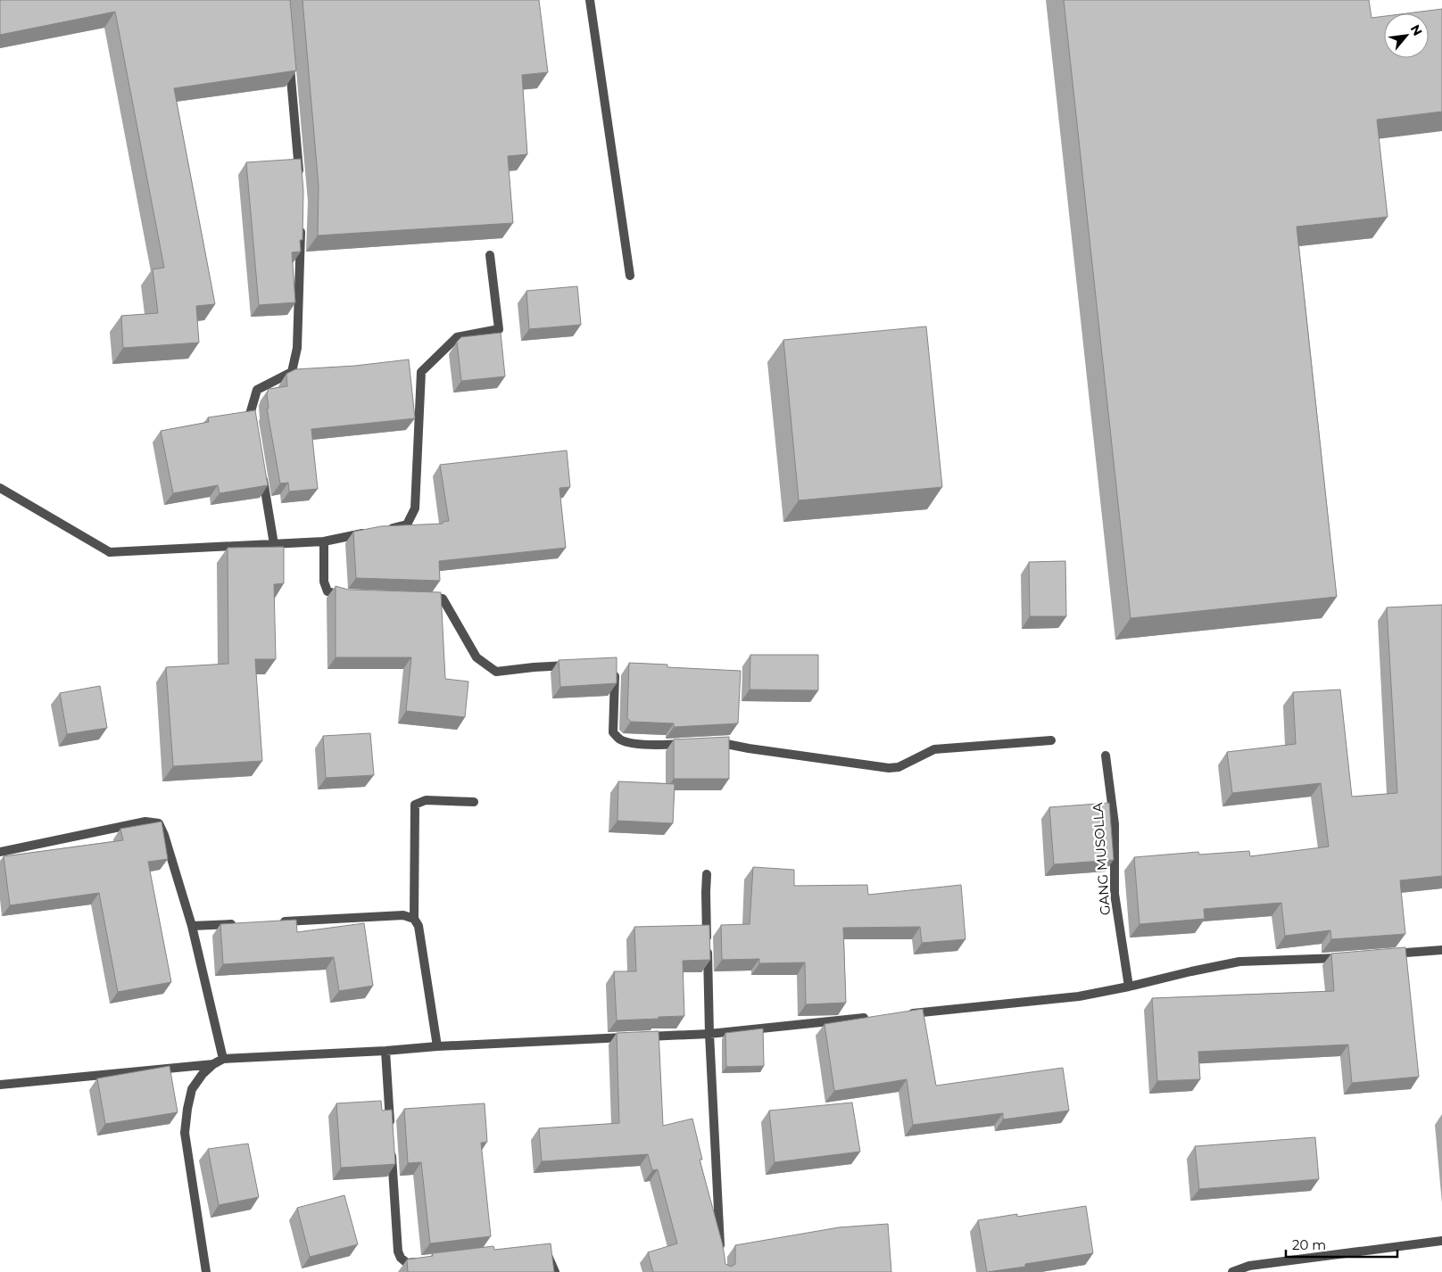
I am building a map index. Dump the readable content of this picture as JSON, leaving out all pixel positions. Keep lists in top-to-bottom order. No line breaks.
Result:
{"streets":{"street":["GANG MUSOLLA"]},"scale_bar":"20 m","north":"top right"}
